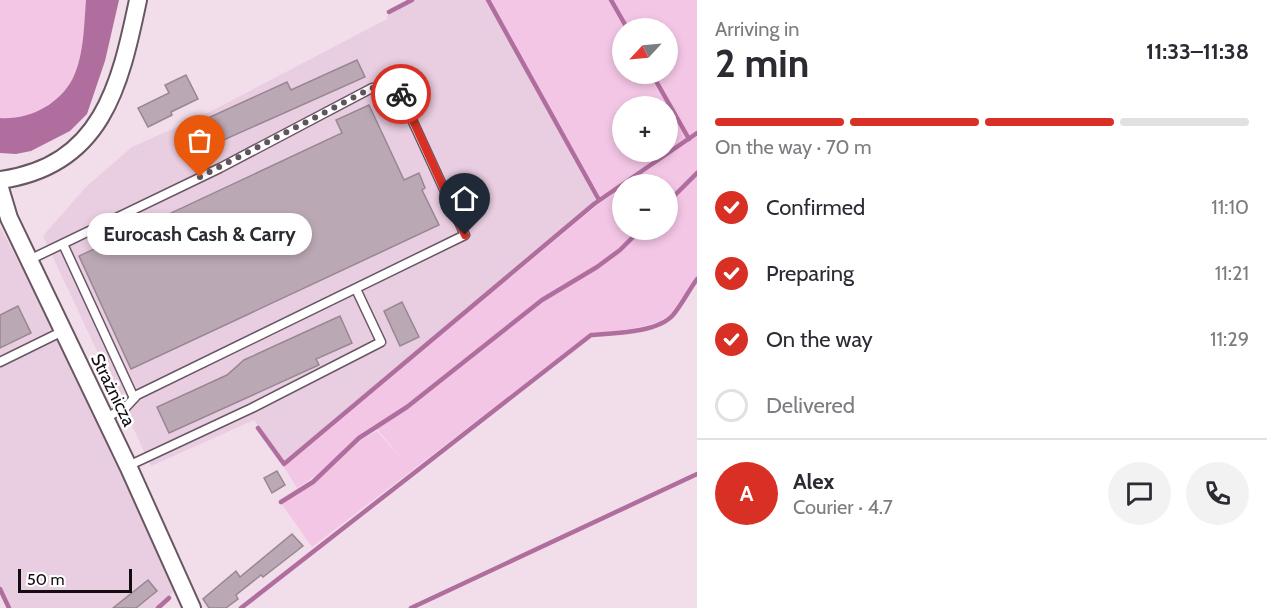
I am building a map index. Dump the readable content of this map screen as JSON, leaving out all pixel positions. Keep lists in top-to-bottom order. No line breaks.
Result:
{"streets":{"street":["Strażnicza"]},"places":["Eurocash Cash & Carry"],"scale_bar":"50 m","north":"bottom left","page":{"heading":["2 min","Arriving in","11:33–11:38"],"panel":["Alex","Courier · 4.7"],"map_buttons":["+","−"],"bar":"On the way · 70 m","list":[["Confirmed","11:10"],["Preparing","11:21"],["On the way","11:29"],"Delivered"],"bubble":"Eurocash Cash & Carry","round":"A","scale":"50 m"}}
